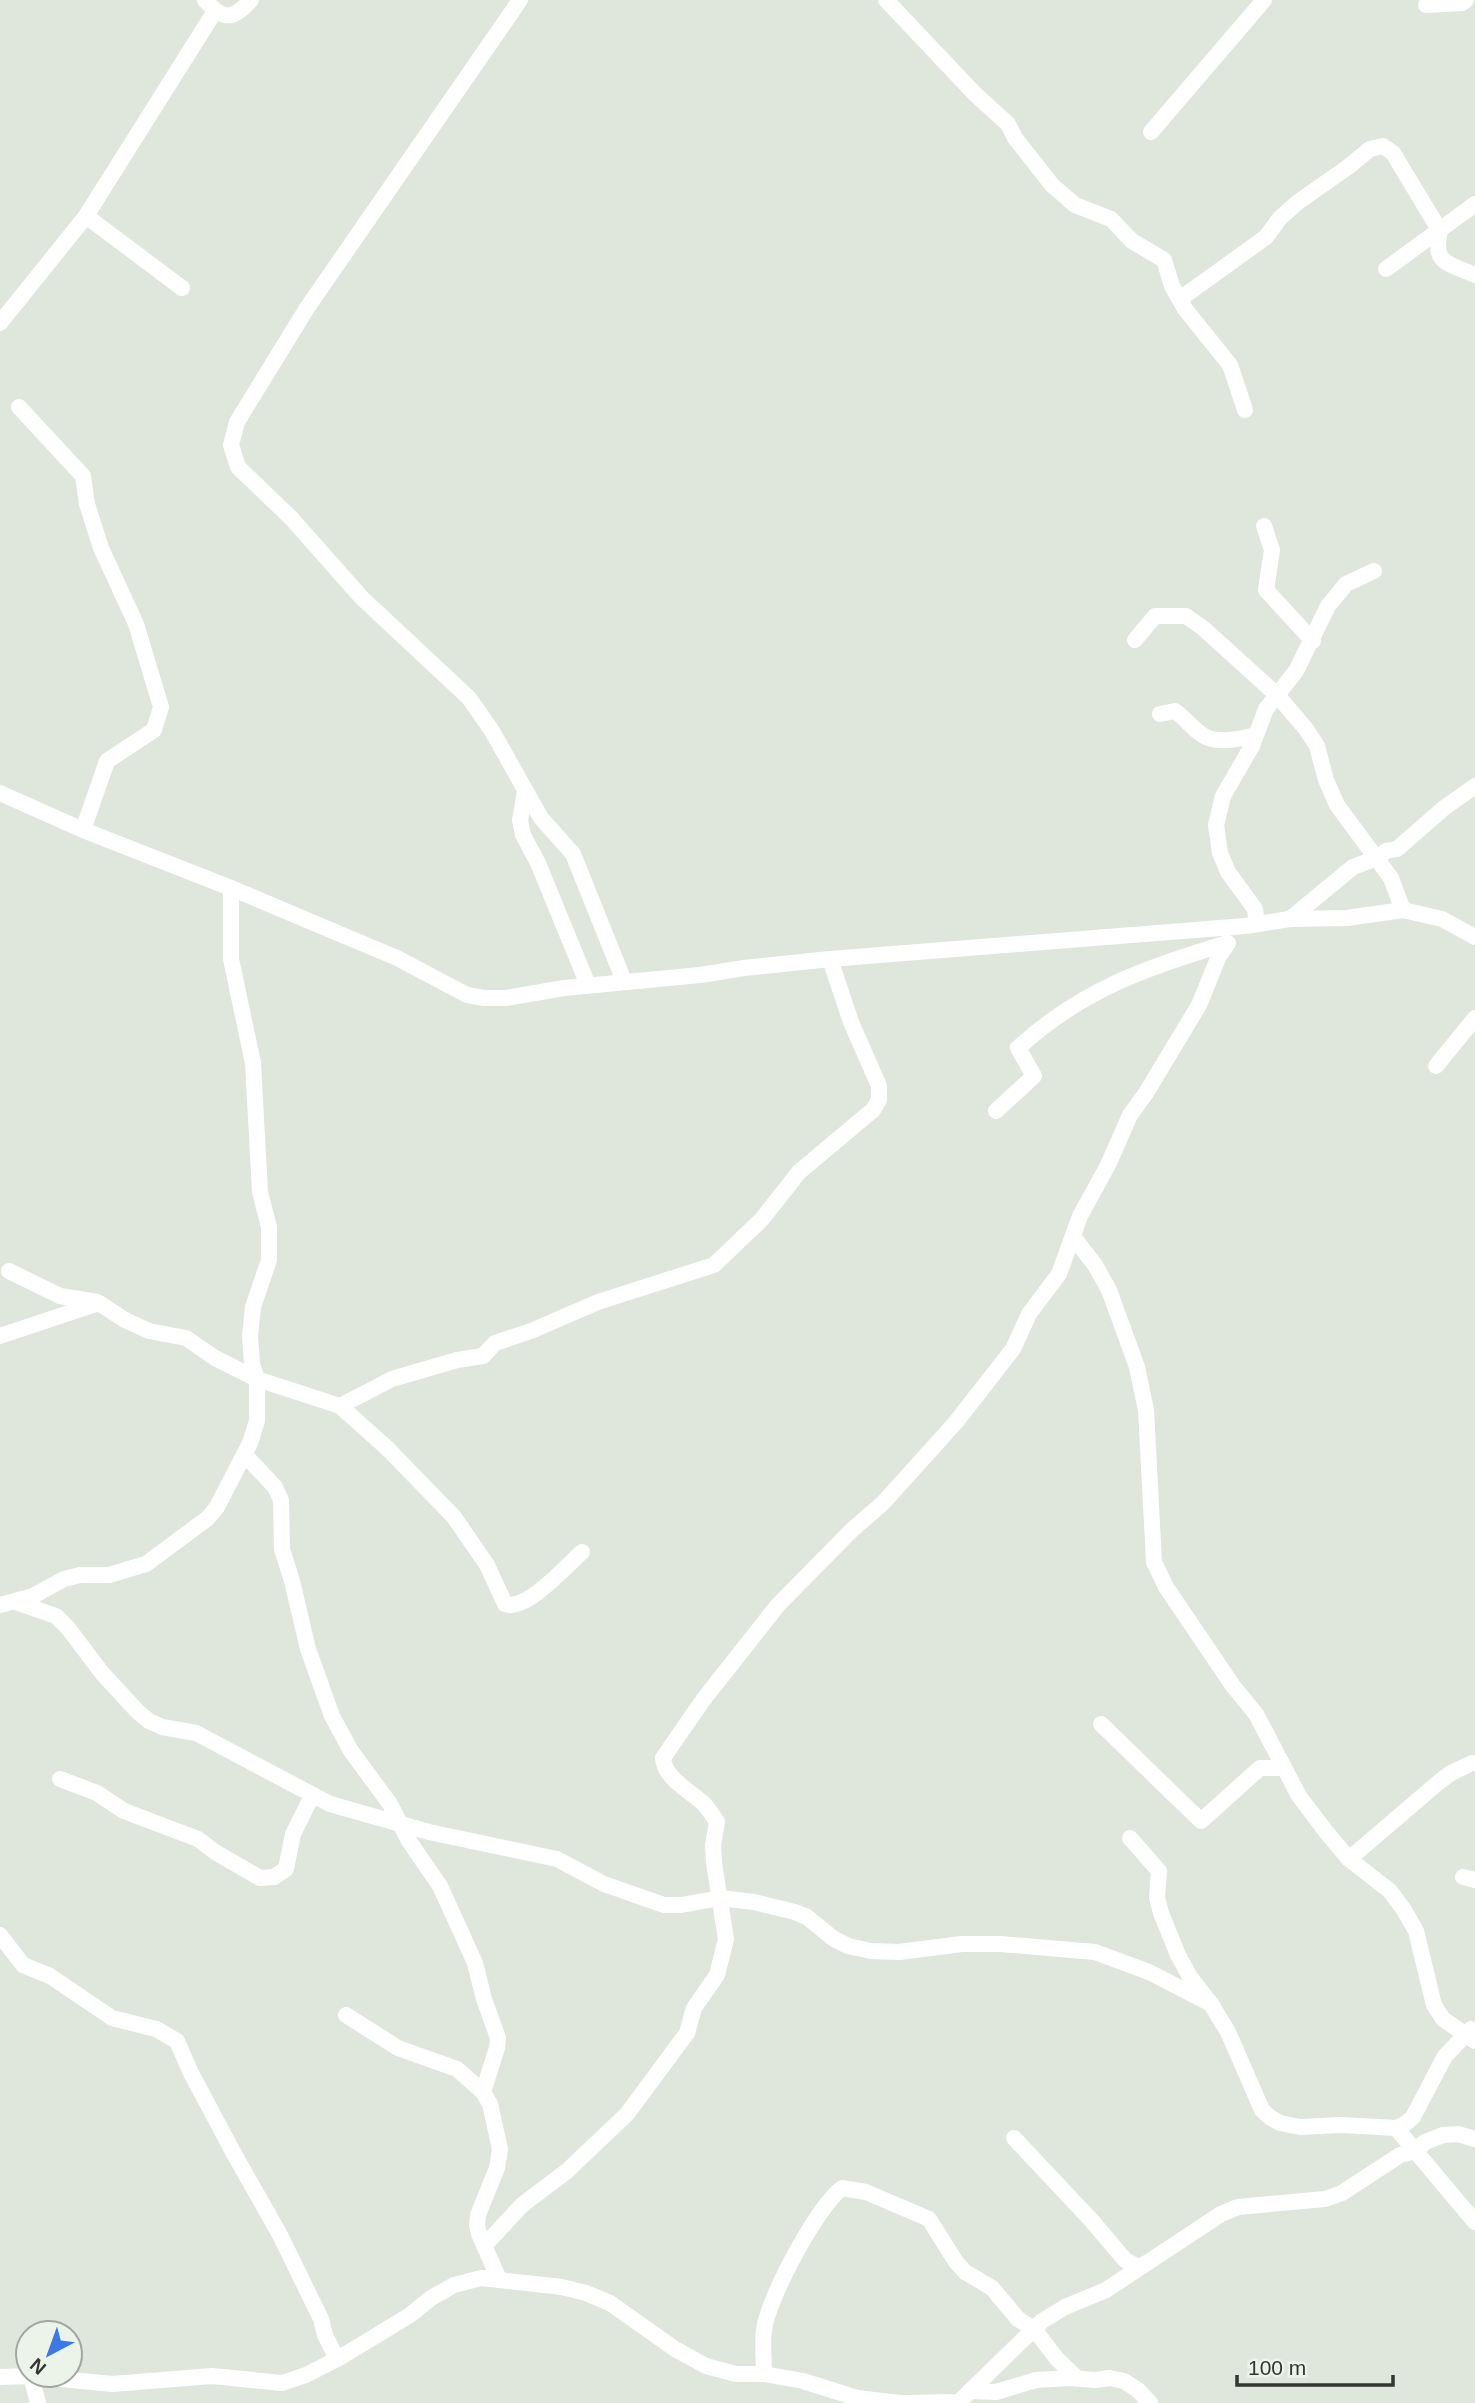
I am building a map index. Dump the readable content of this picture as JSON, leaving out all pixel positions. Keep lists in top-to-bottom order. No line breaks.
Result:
{"scale_bar":"100 m","north":"bottom left"}
